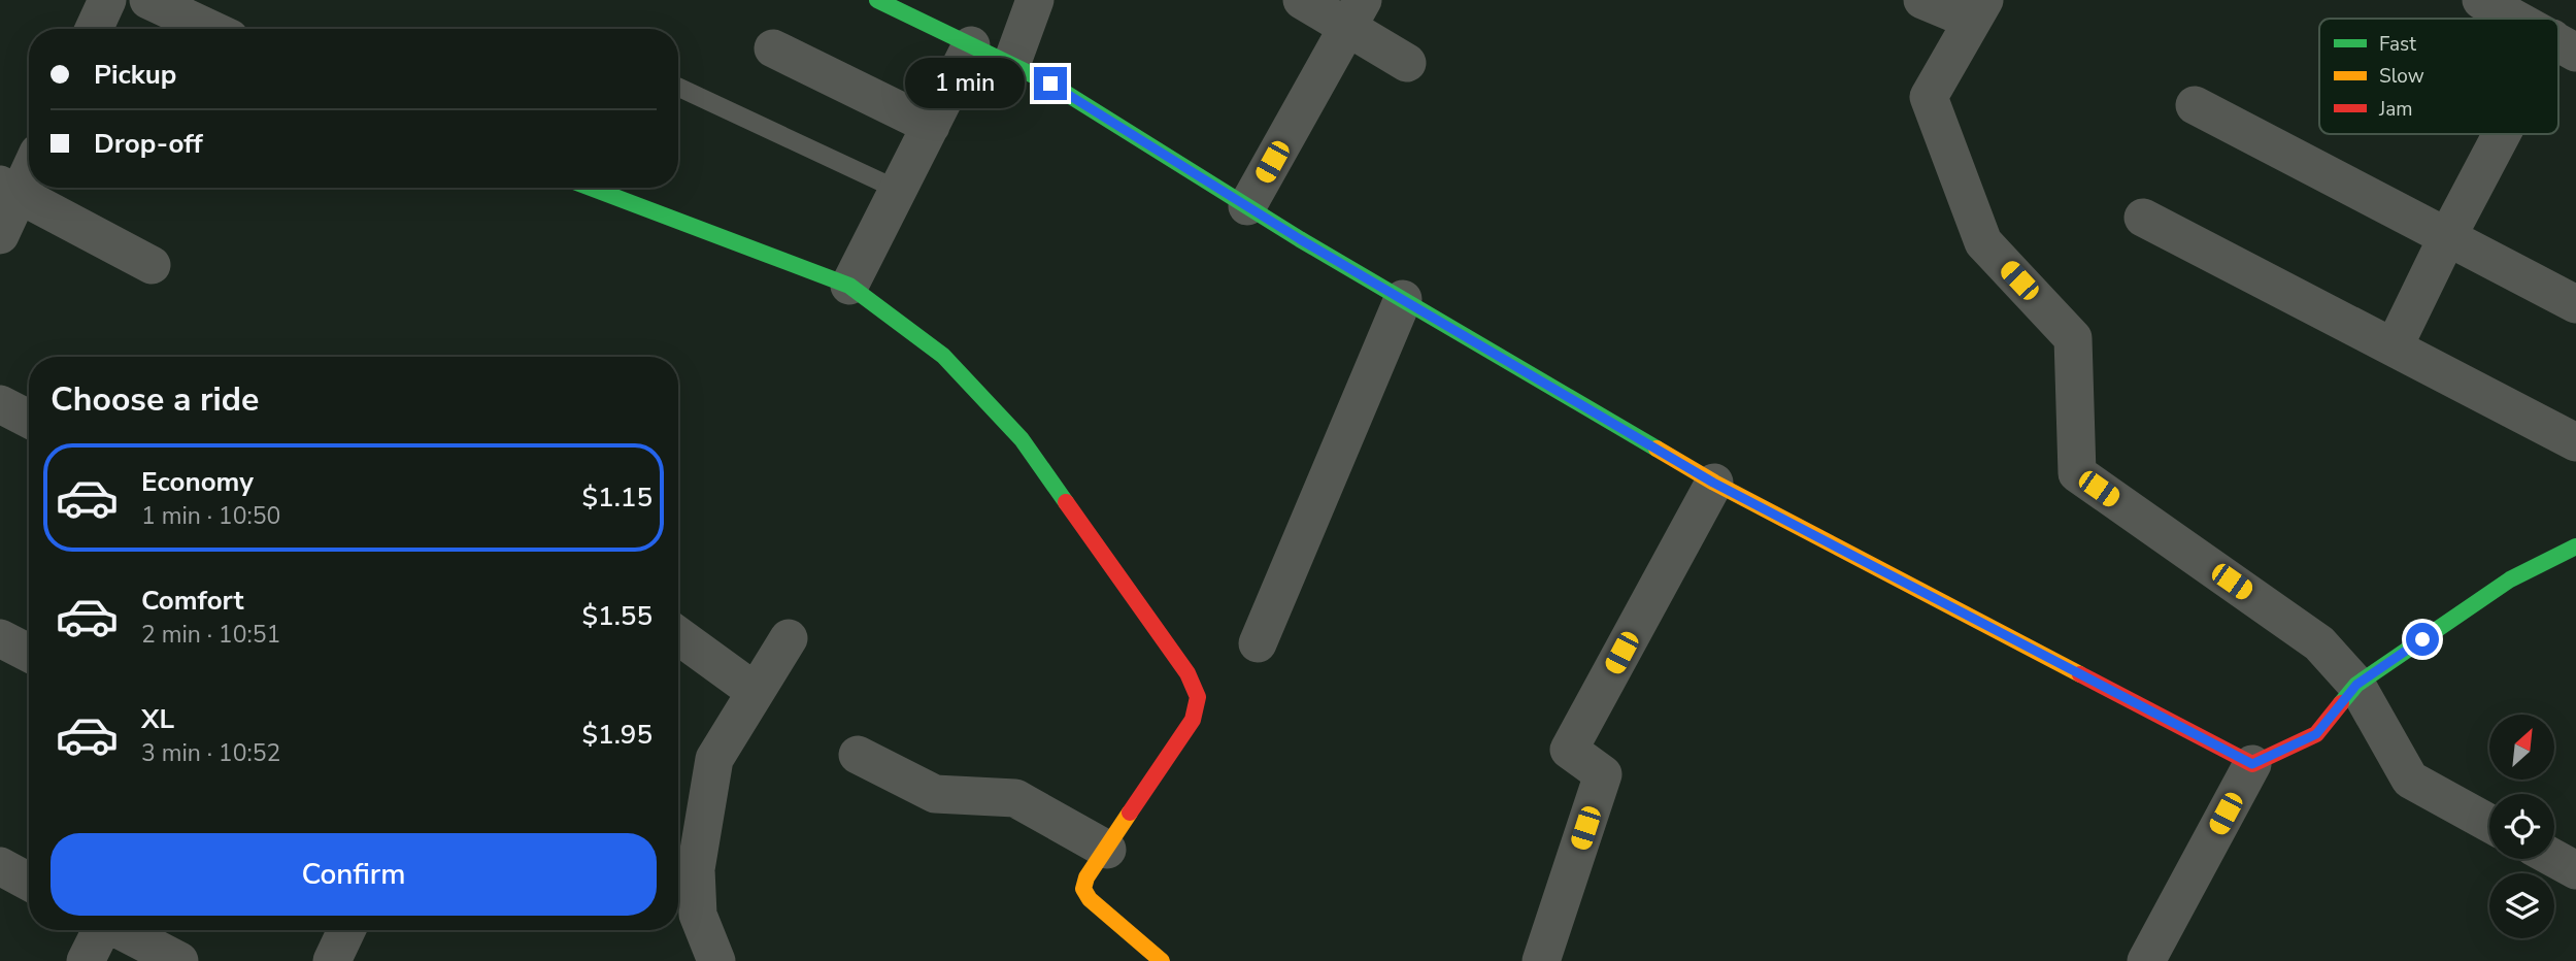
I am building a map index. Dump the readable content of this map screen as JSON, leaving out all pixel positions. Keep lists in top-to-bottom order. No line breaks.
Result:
{"legend":["Fast","Slow","Jam"],"north":"top right","page":{"banner":["Pickup","Drop-off"],"bubble":"1 min","heading":"Choose a ride","list":[{"name":"Economy","note":"1 min · 10:50","value":"$1.15"},{"name":"Comfort","note":"2 min · 10:51","value":"$1.55"},{"name":"XL","note":"3 min · 10:52","value":"$1.95"}],"buttons":"Confirm"}}
